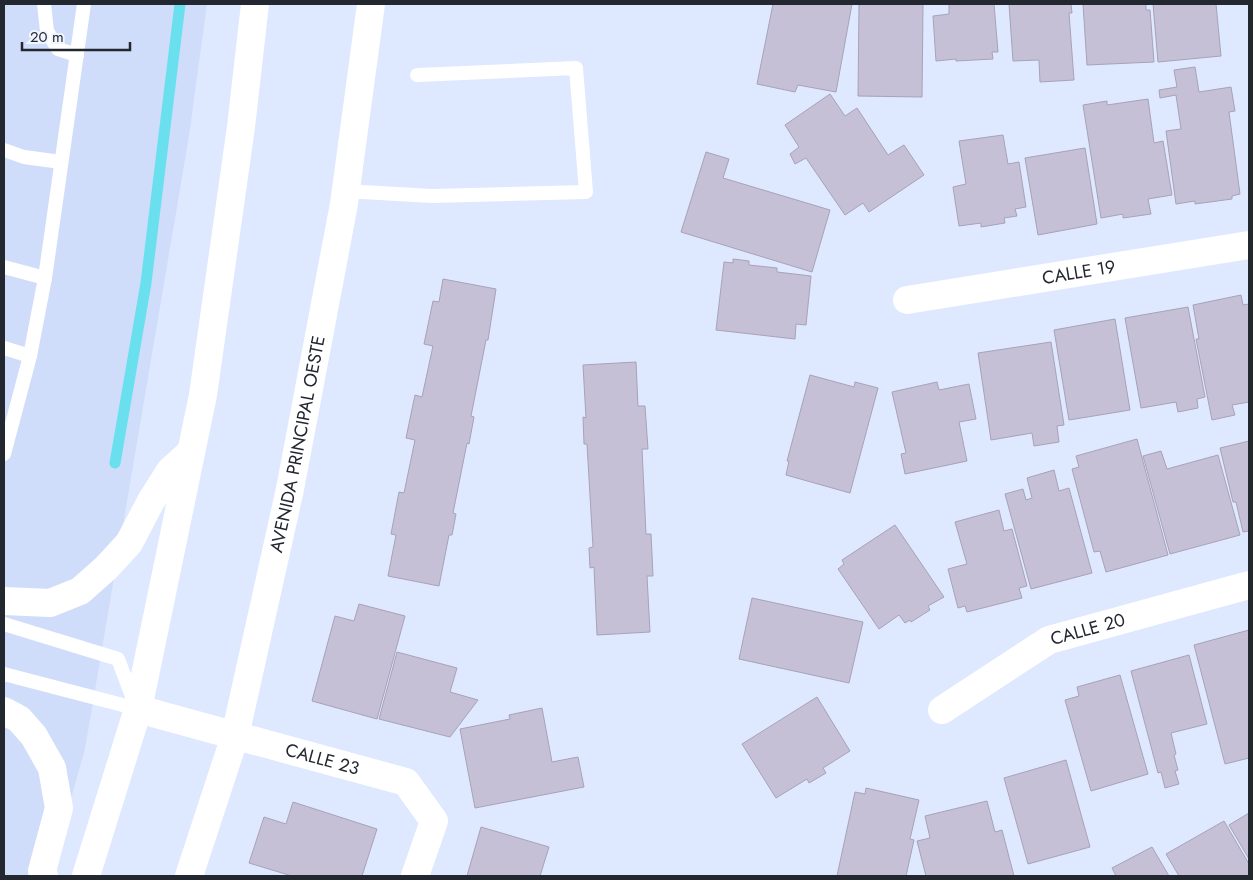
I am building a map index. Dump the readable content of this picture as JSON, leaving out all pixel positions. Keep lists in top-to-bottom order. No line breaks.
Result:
{"streets":{"main road":["CALLE 19","AVENIDA PRINCIPAL OESTE","CALLE 20","CALLE 23"]},"crossings":[["AVENIDA PRINCIPAL OESTE","CALLE 23"]],"scale_bar":"20 m"}
